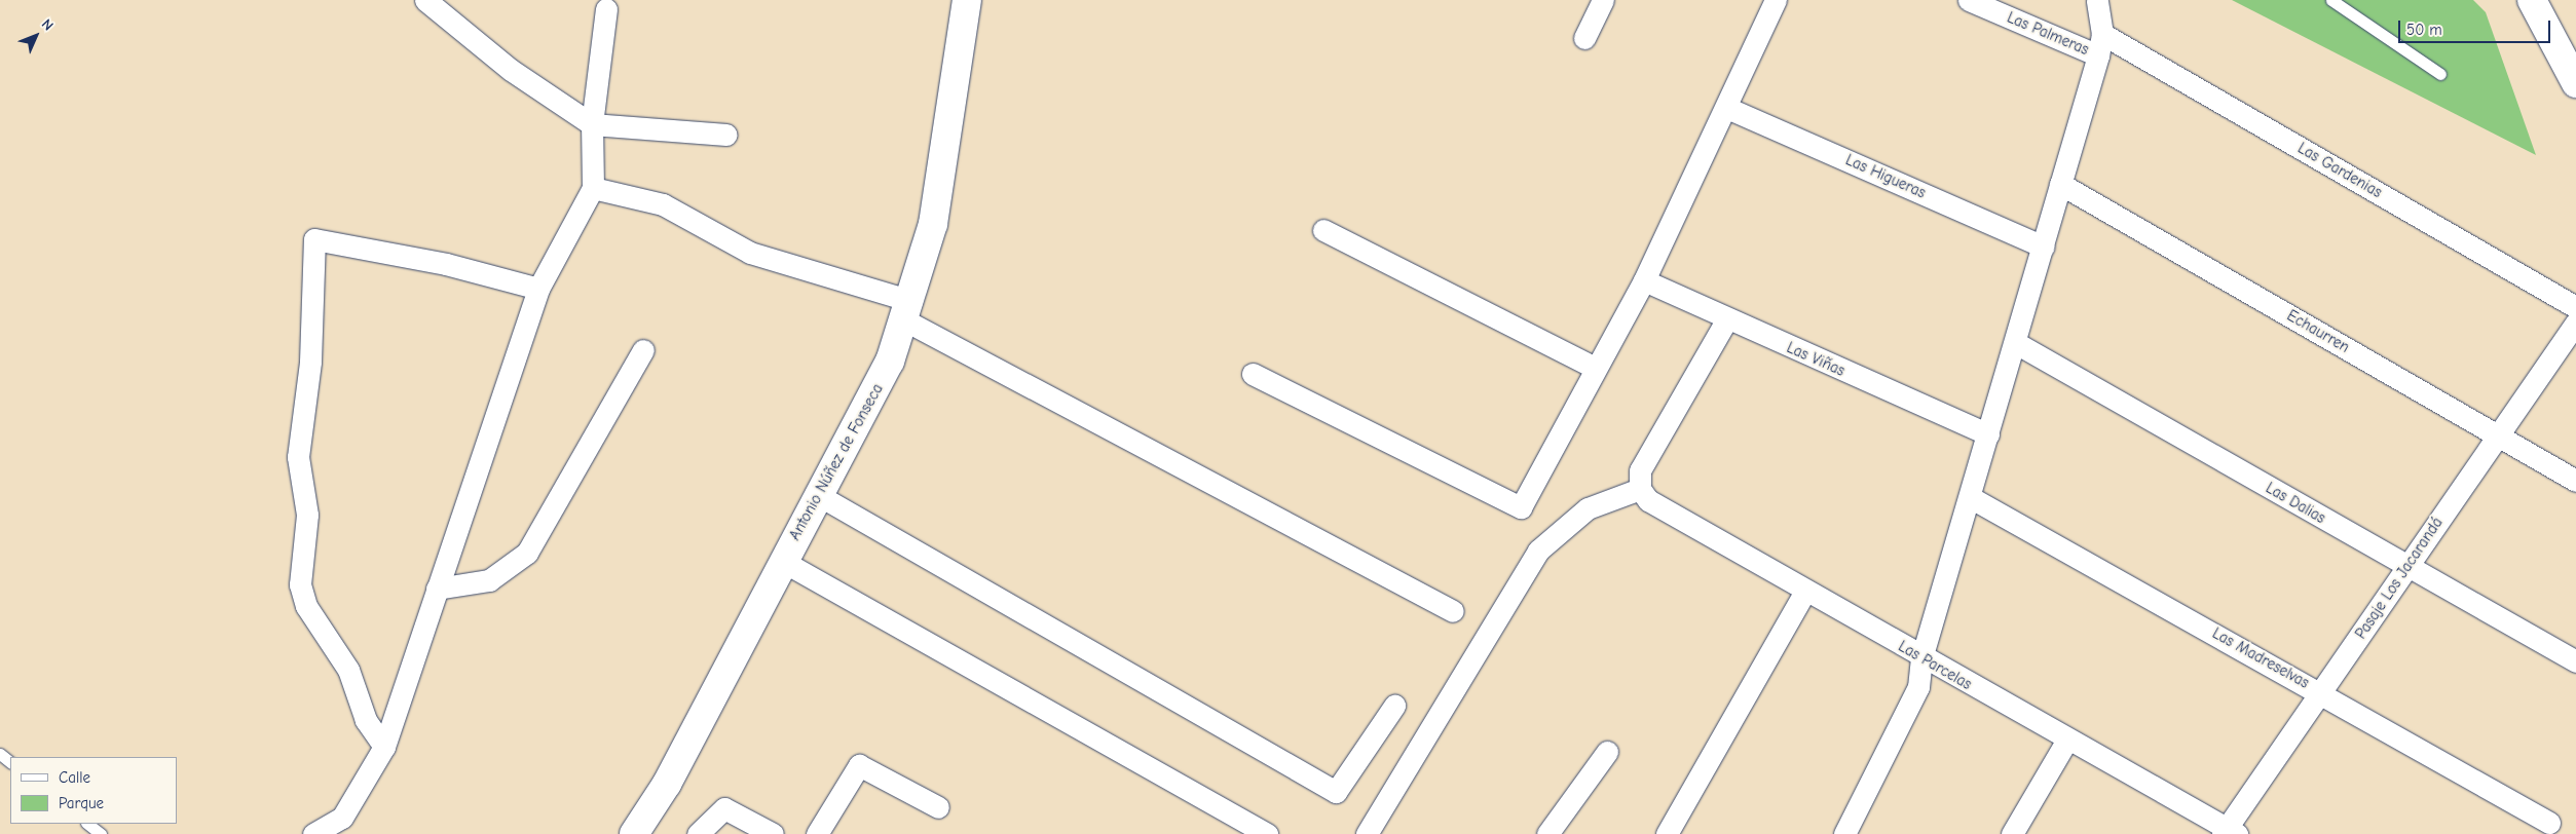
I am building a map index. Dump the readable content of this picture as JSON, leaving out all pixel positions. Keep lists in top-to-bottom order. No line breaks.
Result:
{"streets":{"main road":["Antonio Núñez de Fonseca"],"street":["Las Palmeras","Las Gardenias","Las Higueras","Echaurren","Las Viñas","Las Dalias","Pasaje Los Jacarandá","Las Madreselvas","Las Parcelas"]},"crossings":[["Echaurren","Pasaje Los Jacarandá"],["Las Dalias","Pasaje Los Jacarandá"],["Pasaje Los Jacarandá","Las Madreselvas"],["Pasaje Los Jacarandá","Las Parcelas"]],"legend":["Calle","Parque"],"scale_bar":"50 m","north":"top right"}
